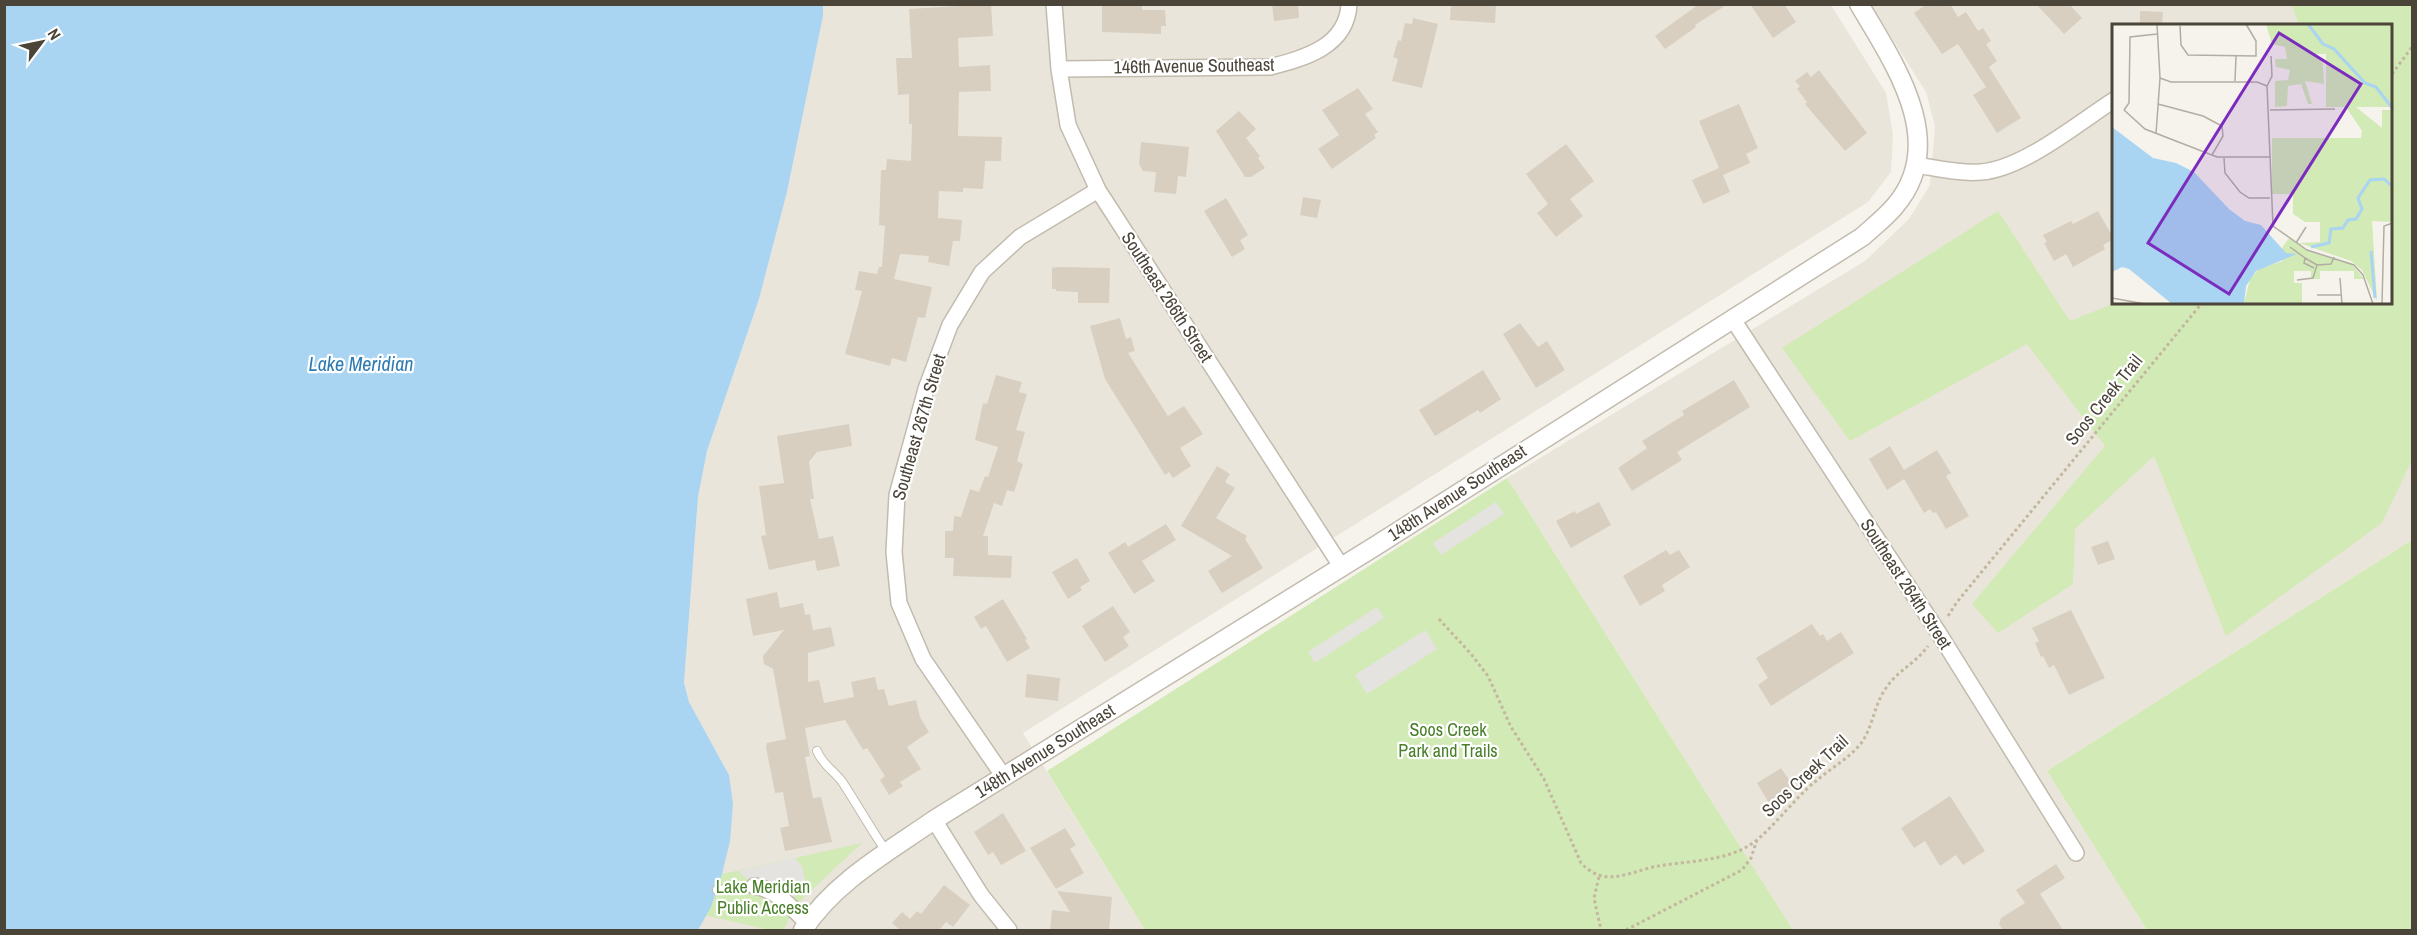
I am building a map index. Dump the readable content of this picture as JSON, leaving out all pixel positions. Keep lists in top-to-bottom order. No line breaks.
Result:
{"streets":{"street":["146th Avenue Southeast","Southeast 266th Street","Southeast 267th Street","148th Avenue Southeast","Southeast 264th Street"],"path":["Soos Creek Trail"]},"crossings":[["146th Avenue Southeast","Southeast 266th Street"],["Southeast 266th Street","Southeast 267th Street"],["Southeast 266th Street","148th Avenue Southeast"],["Soos Creek Trail","Southeast 264th Street"],["Southeast 267th Street","148th Avenue Southeast"],["148th Avenue Southeast","Southeast 264th Street"]],"water":["Lake Meridian"],"parks":["Soos Creek Park and Trails","Lake Meridian Public Access"],"north":"top right"}
